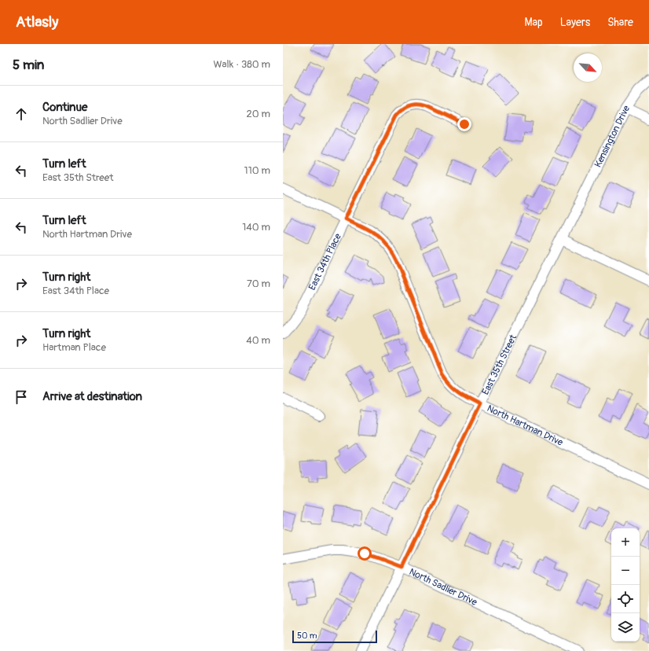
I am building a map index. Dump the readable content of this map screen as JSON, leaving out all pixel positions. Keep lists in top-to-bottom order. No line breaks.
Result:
{"streets":{"street":["Kensington Drive","East 34th Place","East 35th Street","North Hartman Drive","North Sadlier Drive"]},"crossings":[["Kensington Drive","East 35th Street"],["East 34th Place","North Hartman Drive"],["East 35th Street","North Hartman Drive"],["East 35th Street","North Sadlier Drive"]],"scale_bar":"50 m","north":"bottom right","page":{"header":"Atlasly","nav":["Map","Layers","Share"],"heading":["5 min","Walk · 380 m"],"list":[["Continue","North Sadlier Drive","20 m"],["Turn left","East 35th Street","110 m"],["Turn left","North Hartman Drive","140 m"],["Turn right","East 34th Place","70 m"],["Turn right","Hartman Place","40 m"],"Arrive at destination"],"map_buttons":["+","−"],"scale":"50 m"}}
